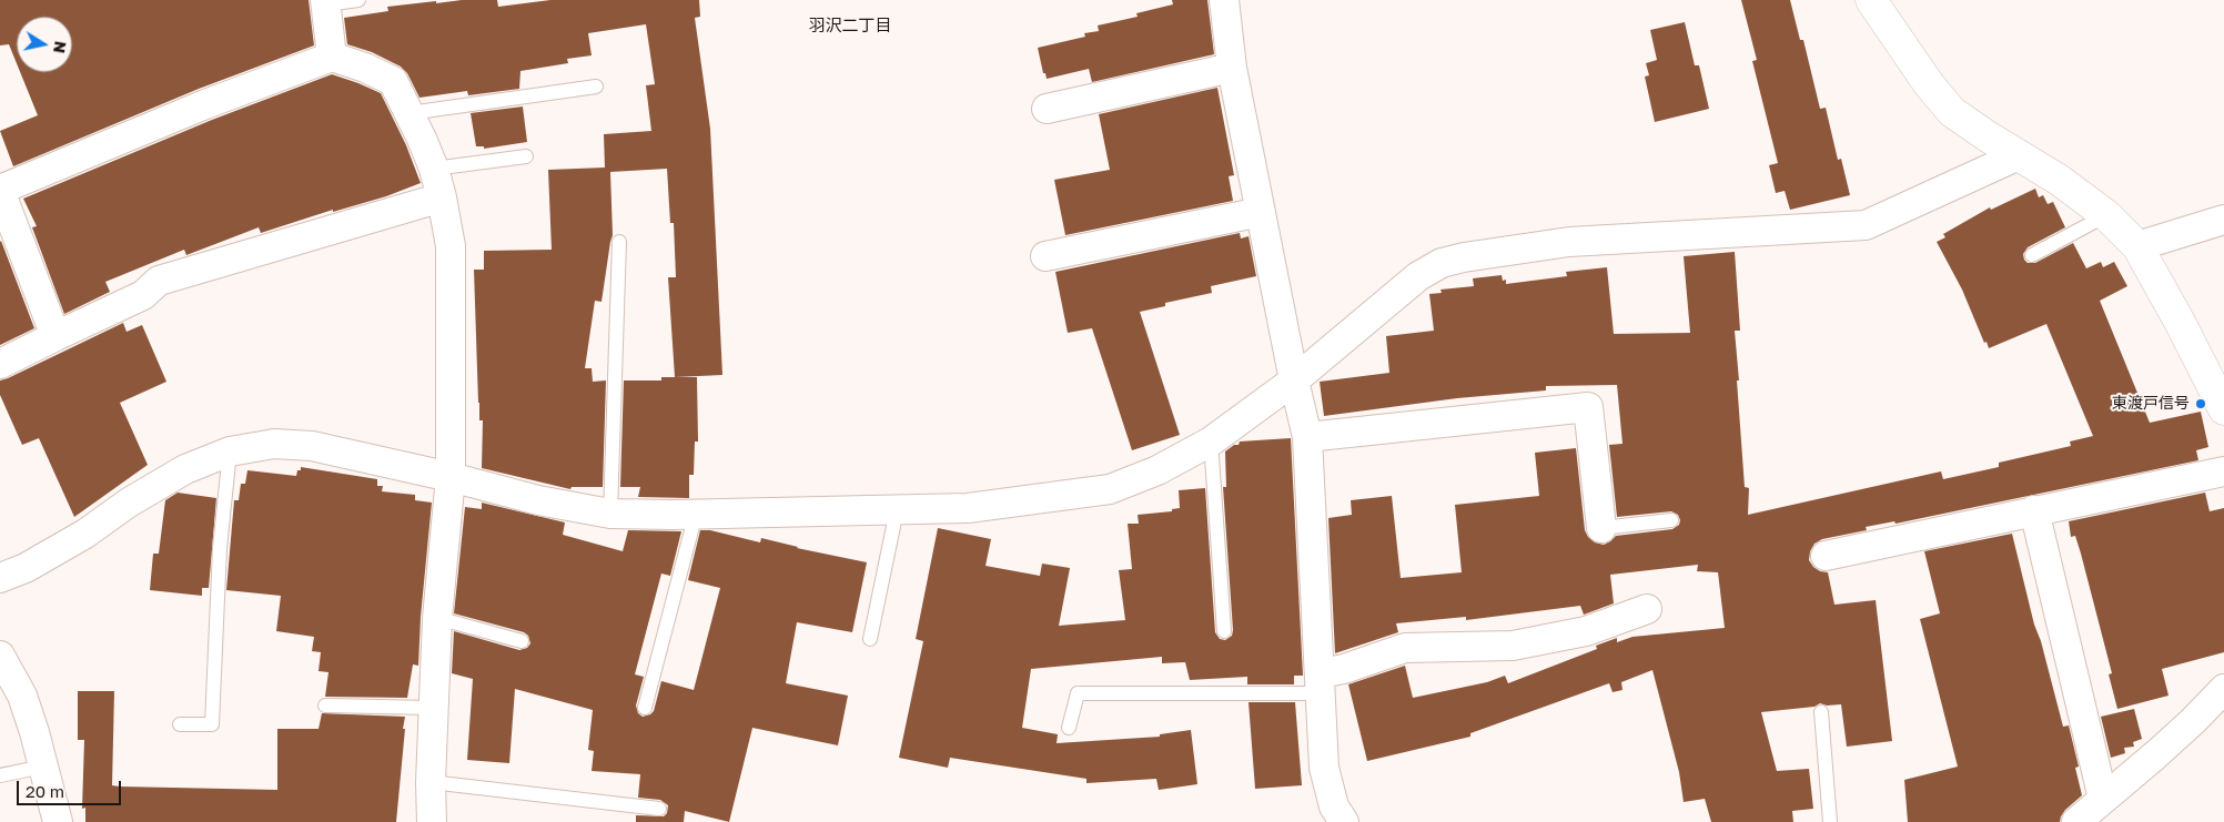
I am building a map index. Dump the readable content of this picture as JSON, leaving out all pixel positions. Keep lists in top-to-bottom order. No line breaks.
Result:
{"districts":["羽沢二丁目"],"places":["東渡戸信号"],"scale_bar":"20 m","north":"right"}
